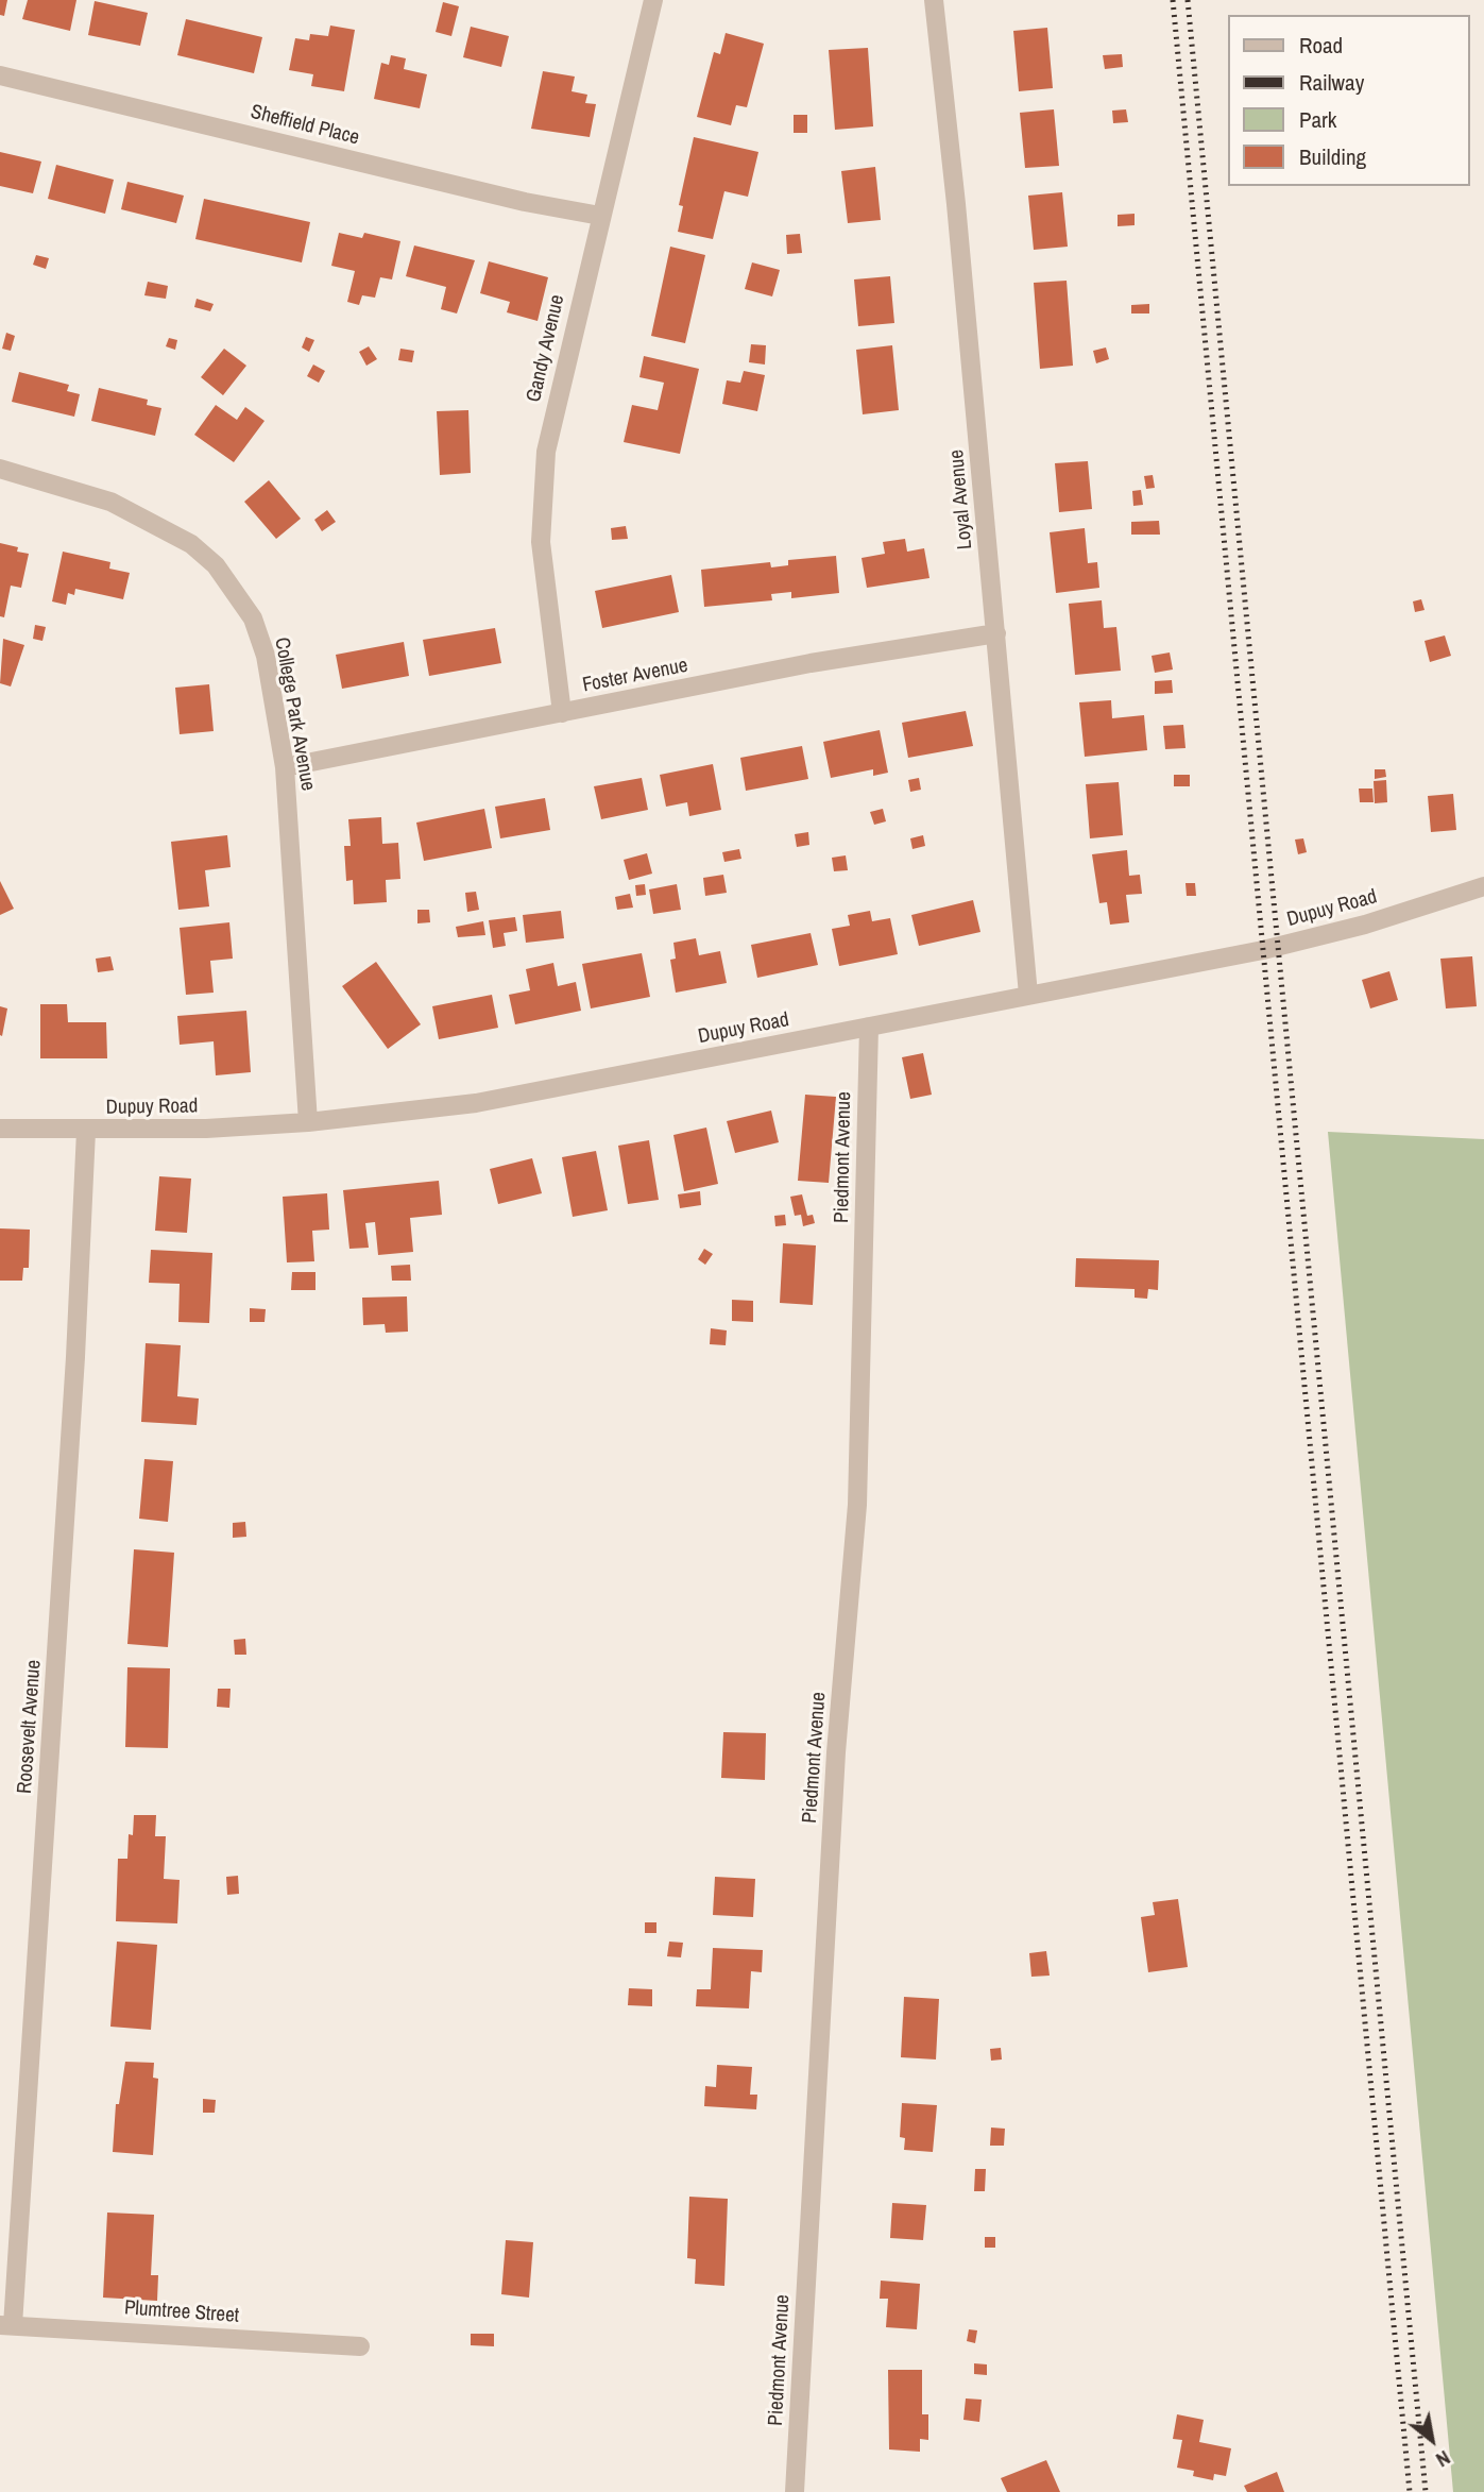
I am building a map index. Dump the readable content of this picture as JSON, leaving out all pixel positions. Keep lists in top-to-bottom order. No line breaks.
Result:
{"streets":{"street":["Sheffield Place","Gandy Avenue","Loyal Avenue","Foster Avenue","College Park Avenue","Dupuy Road","Piedmont Avenue","Roosevelt Avenue","Plumtree Street"]},"crossings":[["Sheffield Place","Gandy Avenue"],["Gandy Avenue","Foster Avenue"],["Loyal Avenue","Foster Avenue"],["Loyal Avenue","Dupuy Road"],["Foster Avenue","College Park Avenue"],["College Park Avenue","Dupuy Road"],["Dupuy Road","Piedmont Avenue"],["Dupuy Road","Roosevelt Avenue"],["Roosevelt Avenue","Plumtree Street"]],"legend":["Road","Railway","Park","Building"],"north":"bottom right"}
